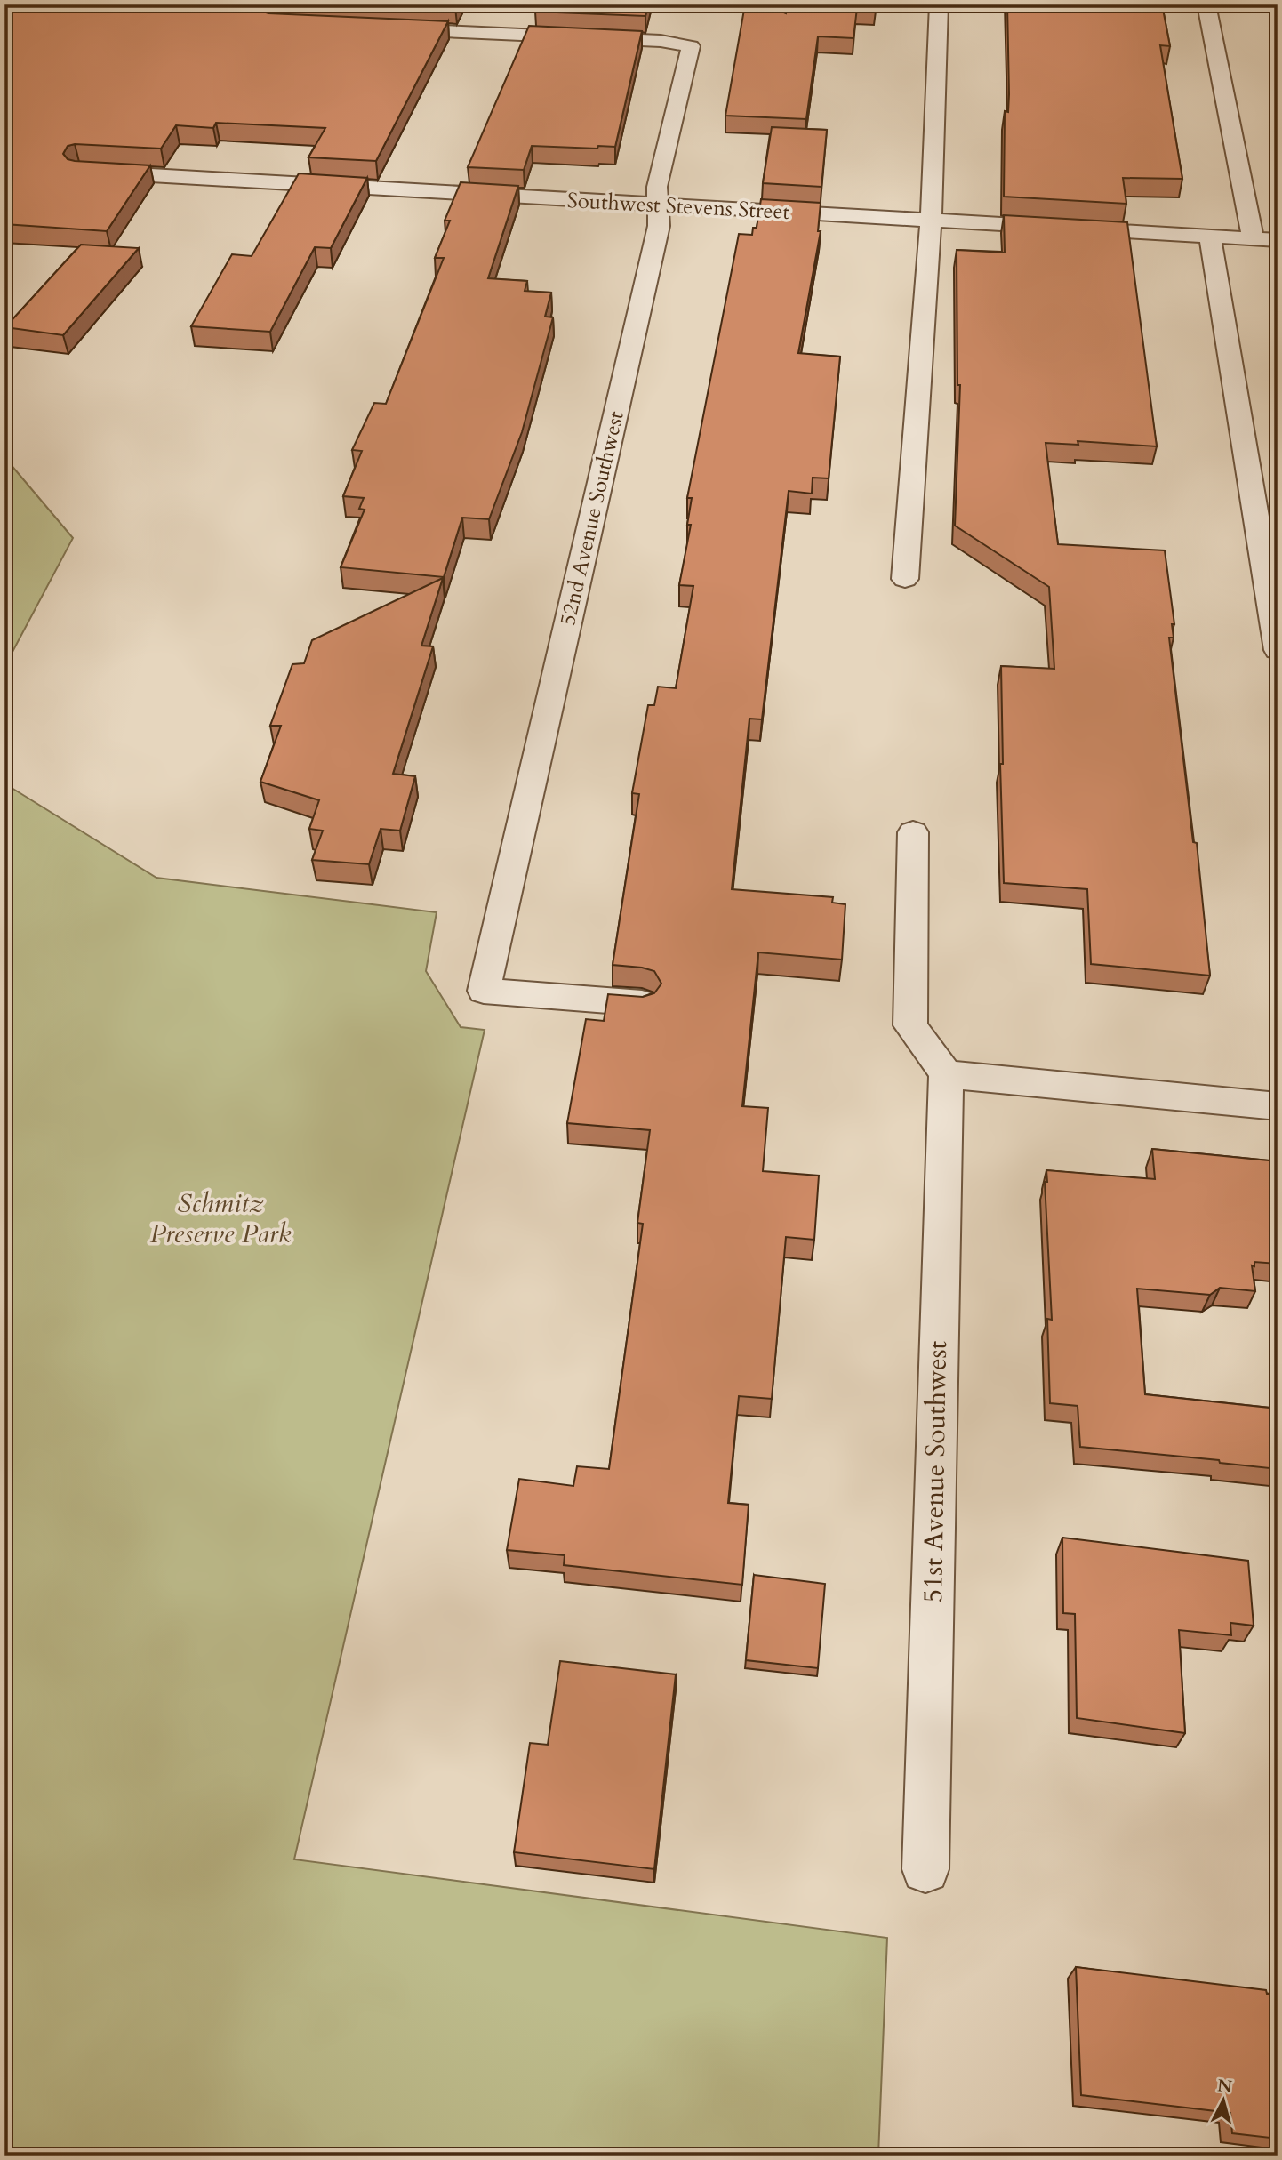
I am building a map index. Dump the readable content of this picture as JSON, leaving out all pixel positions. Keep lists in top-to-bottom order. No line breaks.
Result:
{"streets":{"street":["Southwest Stevens Street","52nd Avenue Southwest","51st Avenue Southwest"]},"crossings":[["Southwest Stevens Street","52nd Avenue Southwest"]],"parks":["Schmitz Preserve Park"],"north":"top"}
